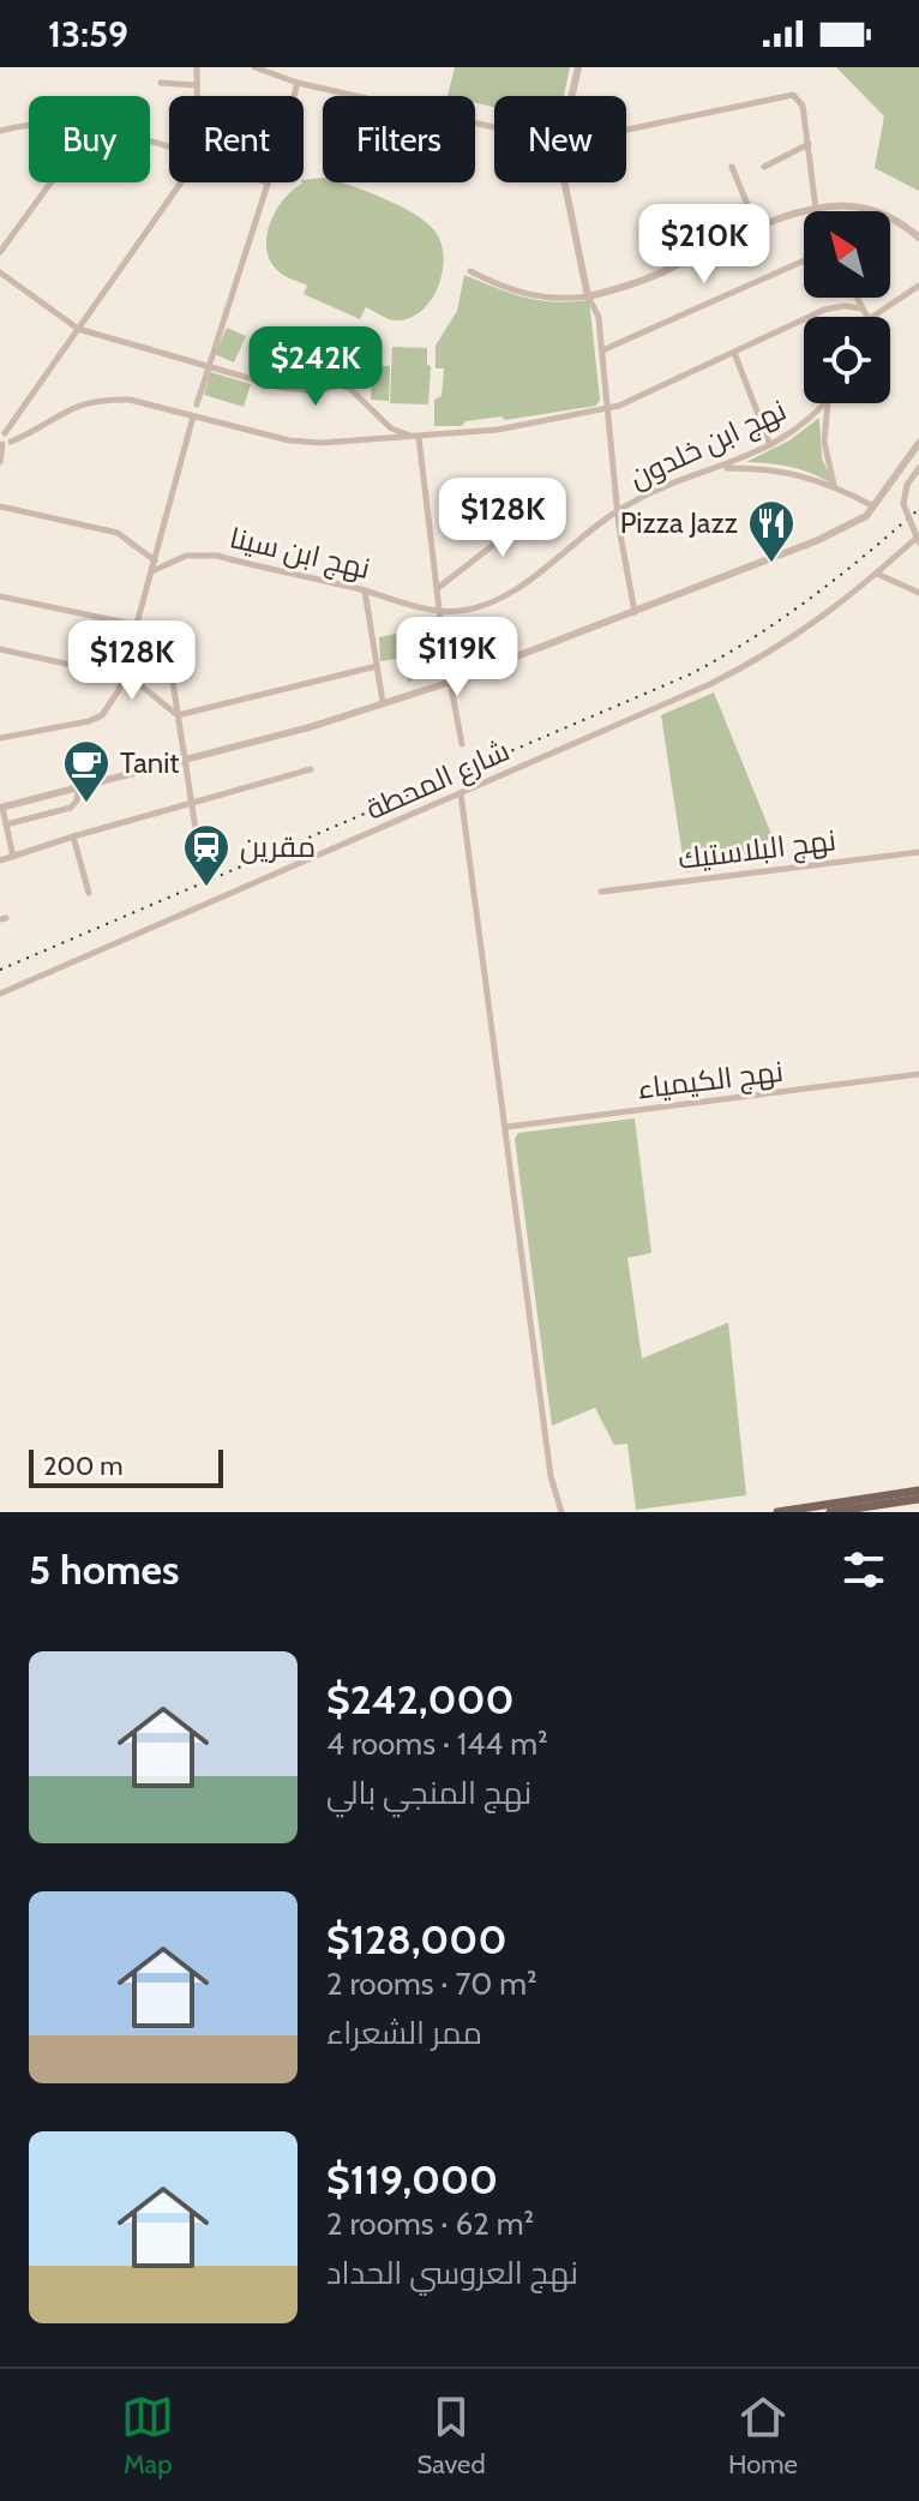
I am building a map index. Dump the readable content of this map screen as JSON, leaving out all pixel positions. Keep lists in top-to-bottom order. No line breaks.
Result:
{"streets":{"street":["نهج ابن خلدون","نهج ابن سينا","شارع المحطة","نهج البلاستيك","نهج الكيمياء"]},"crossings":[["نهج ابن خلدون","نهج ابن سينا"]],"places":{"restaurant":["Pizza Jazz"],"cafe":["Tanit"],"station":["مقرين"]},"scale_bar":"200 m","north":"top left","page":{"status":"13:59","chip":["Buy","Rent","Filters","New"],"price":["$210K","$242K","$128K","$119K","$128K"],"scale":"200 m","heading":"5 homes","list":[{"name":"$242,000","note":"4 rooms · 144 m² · نهج المنجي بالي"},{"name":"$128,000","note":"2 rooms · 70 m² · ممر الشعراء"},{"name":"$119,000","note":"2 rooms · 62 m² · نهج العروسي الحداد"}],"tabs":["Map","Saved","Home"]}}
